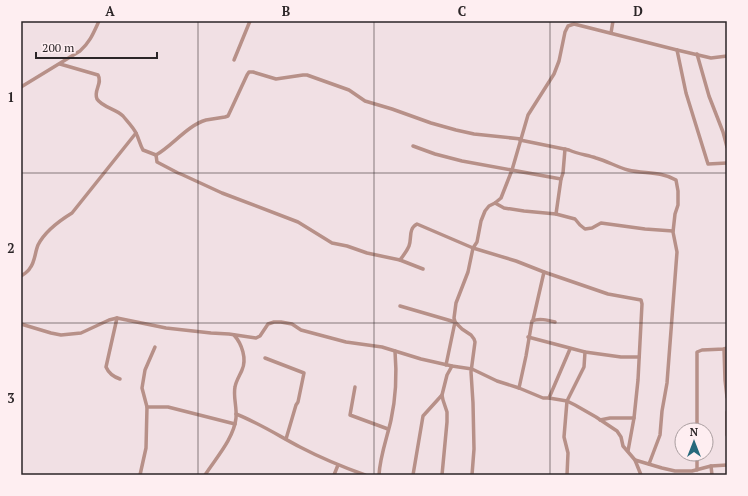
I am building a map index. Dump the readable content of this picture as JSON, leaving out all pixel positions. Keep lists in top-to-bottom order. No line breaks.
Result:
{"scale_bar":"200 m","north":"top","grid":{"columns":["A","B","C","D"],"rows":["1","2","3"]}}
